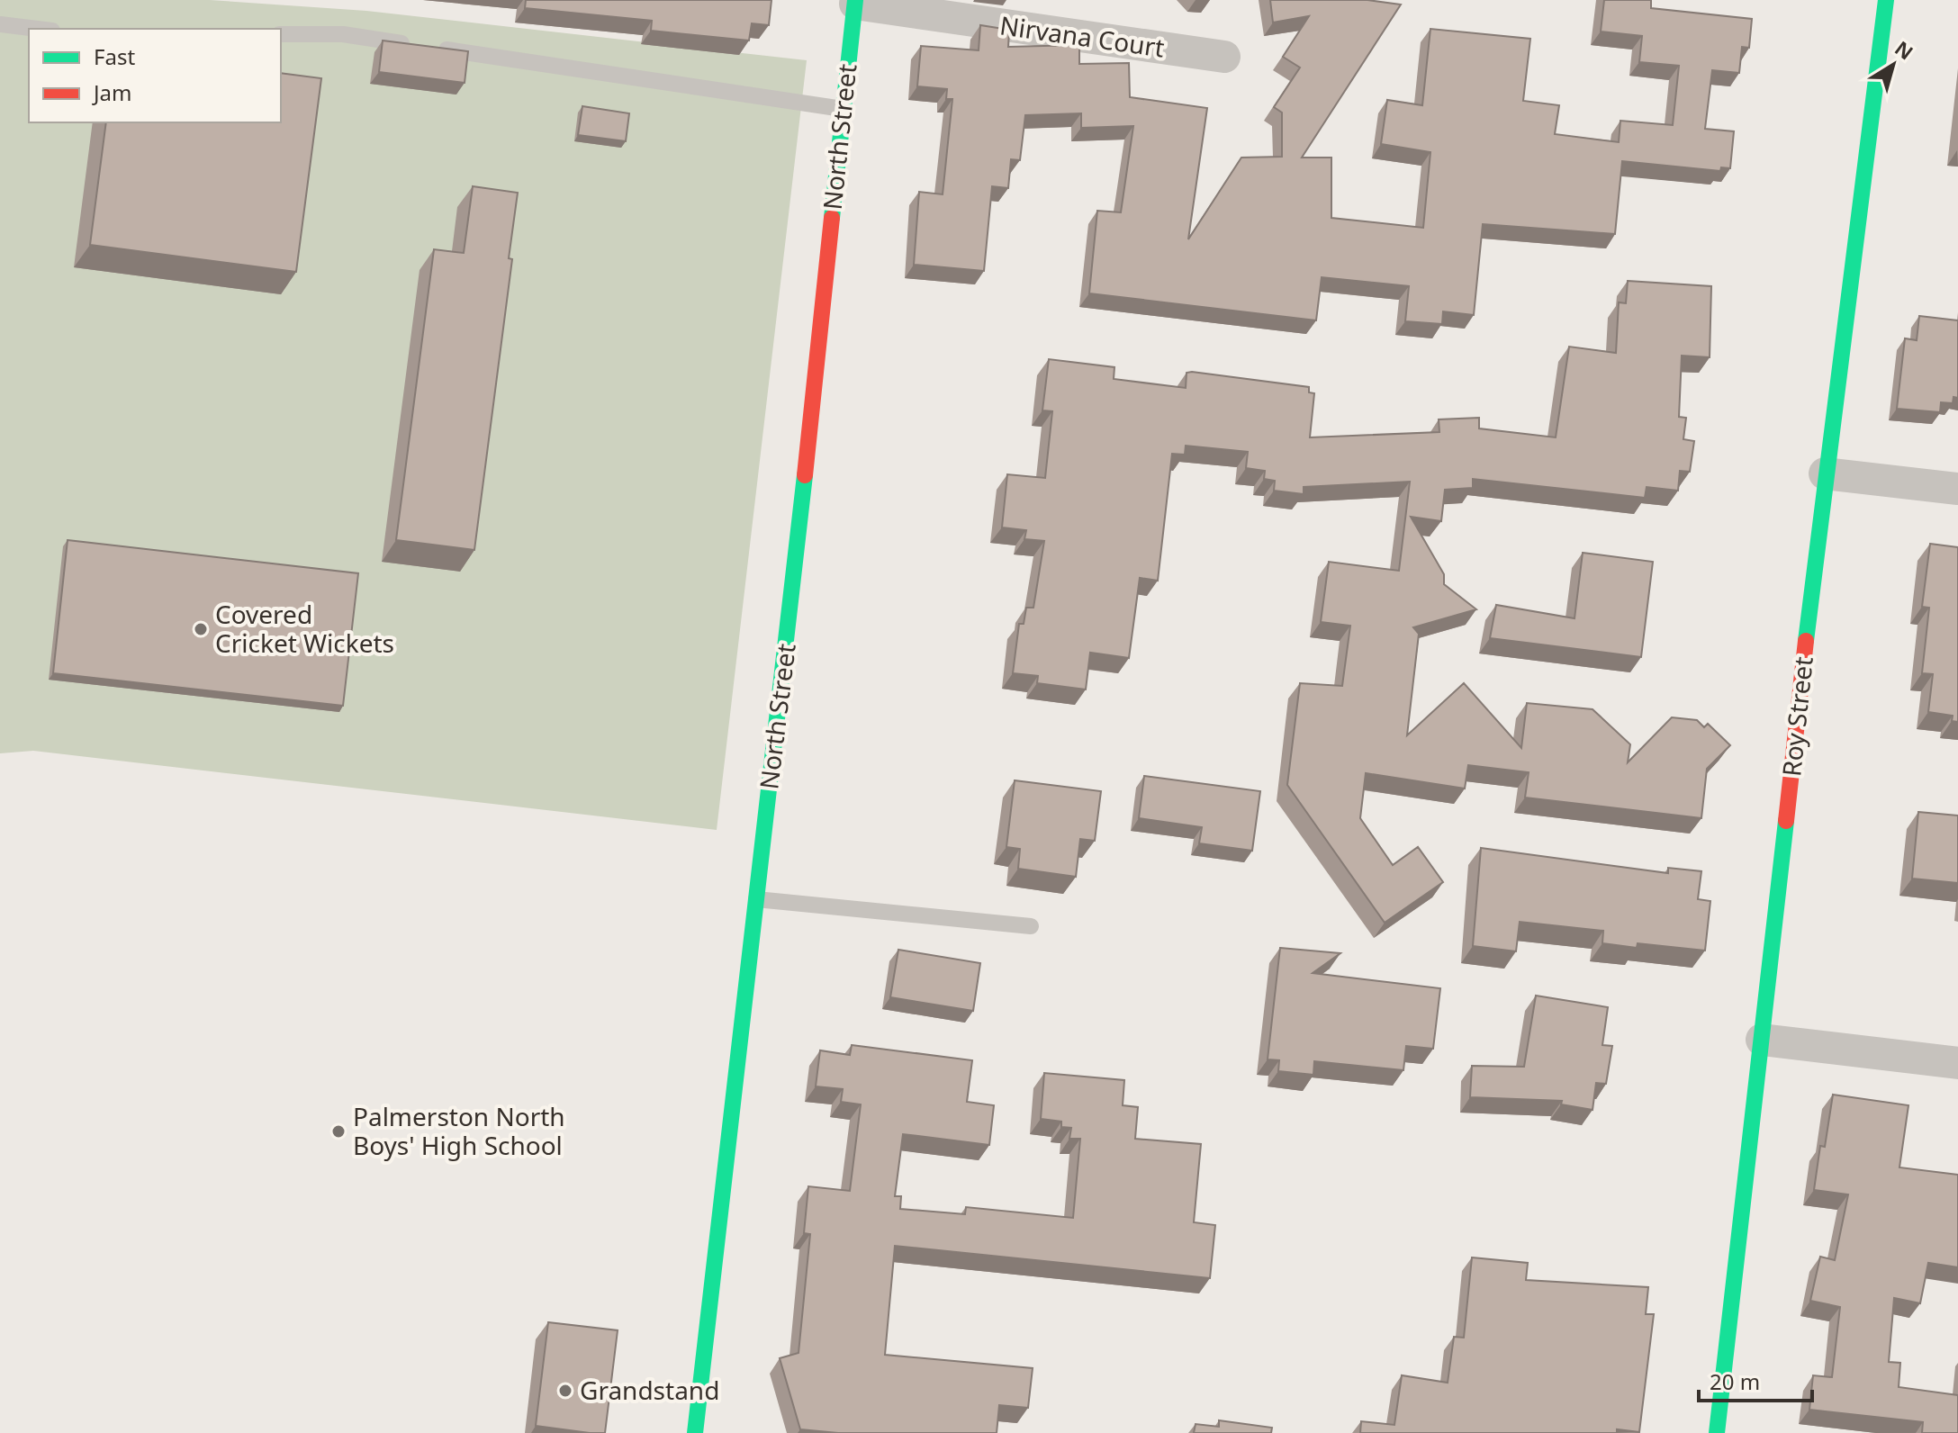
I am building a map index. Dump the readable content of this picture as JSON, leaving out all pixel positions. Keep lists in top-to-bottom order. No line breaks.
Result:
{"streets":{"street":["Nirvana Court","North Street","Roy Street"]},"crossings":[["Nirvana Court","North Street"]],"places":["Covered Cricket Wickets","Palmerston North Boys' High School","Grandstand"],"legend":["Fast","Jam"],"scale_bar":"20 m","north":"top right"}
